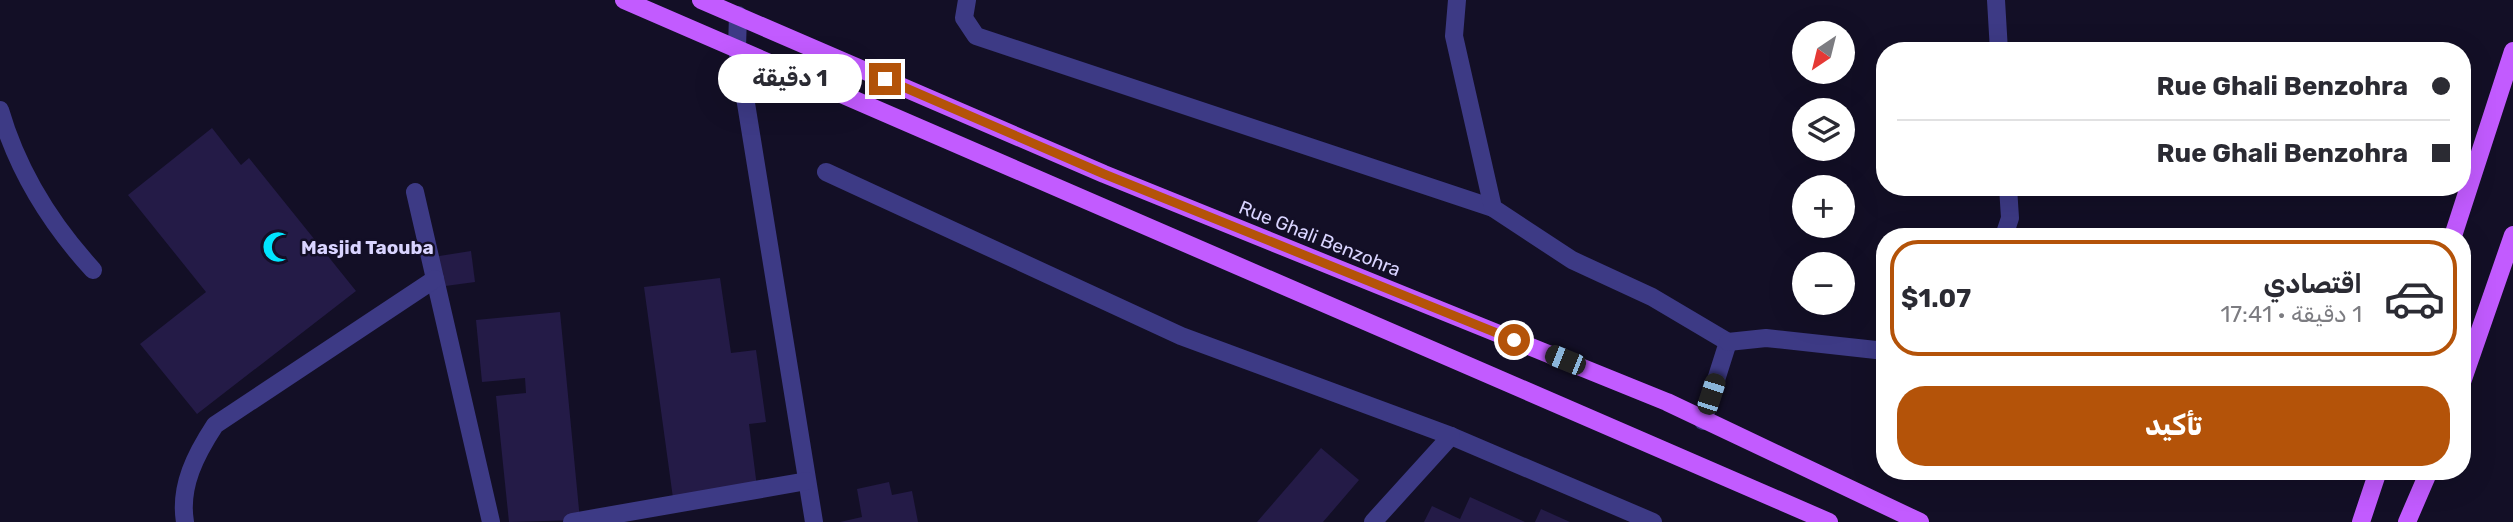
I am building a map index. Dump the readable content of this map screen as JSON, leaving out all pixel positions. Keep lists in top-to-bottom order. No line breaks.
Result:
{"streets":{"main road":["Rue Ghali Benzohra"]},"places":{"mosque":["Masjid Taouba"]},"north":"bottom left","page":{"map_buttons":["+","−"],"banner":["Rue Ghali Benzohra","Rue Ghali Benzohra"],"bubble":"1 دقيقة","list":[{"name":"اقتصادي","note":"1 دقيقة · 17:41","value":"$1.07"}],"buttons":"تأكيد"}}
